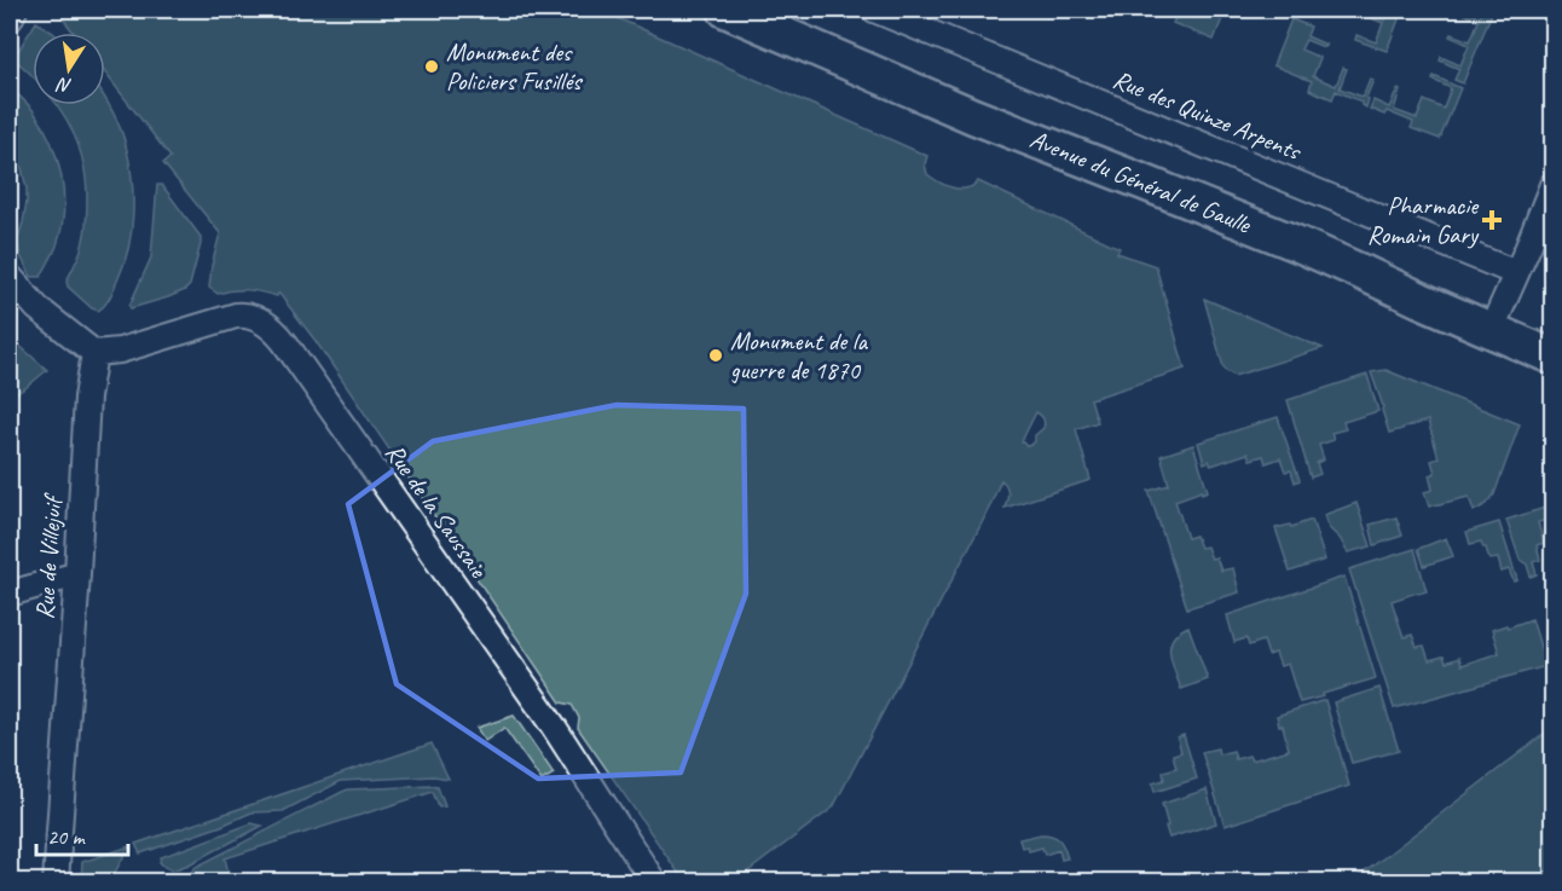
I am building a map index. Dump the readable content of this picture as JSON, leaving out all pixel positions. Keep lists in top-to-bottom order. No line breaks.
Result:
{"streets":{"main road":["Avenue du Général de Gaulle"],"street":["Rue des Quinze Arpents","Rue de la Saussaie","Rue de Villejuif"]},"crossings":[["Rue de la Saussaie","Rue de Villejuif"]],"places":{"other":["Monument des Policiers Fusillés","Monument de la guerre de 1870"],"health":["Pharmacie Romain Gary"]},"scale_bar":"20 m","north":"bottom"}
